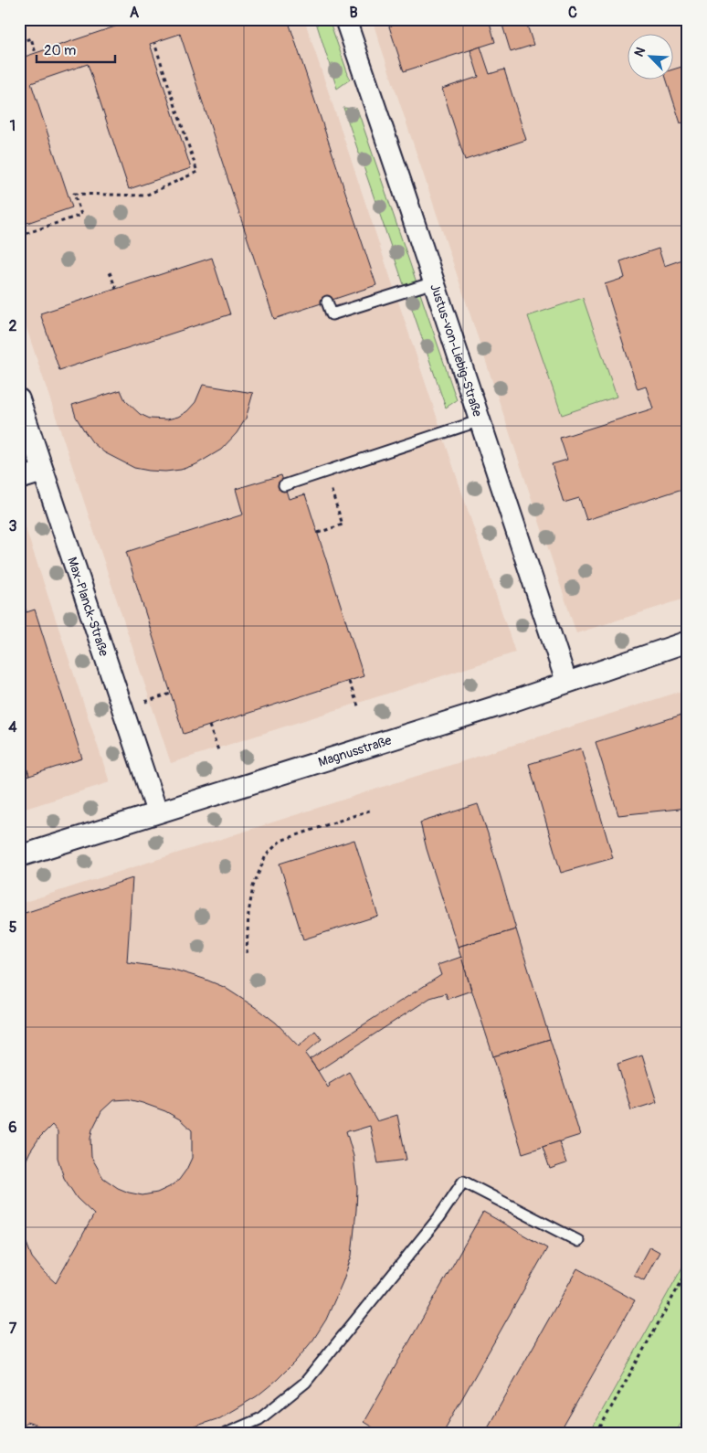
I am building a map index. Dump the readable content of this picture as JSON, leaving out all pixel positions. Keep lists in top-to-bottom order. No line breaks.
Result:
{"streets":{"street":["Justus-von-Liebig-Straße","Max-Planck-Straße","Magnusstraße"]},"crossings":[["Justus-von-Liebig-Straße","Magnusstraße"],["Max-Planck-Straße","Magnusstraße"]],"scale_bar":"20 m","north":"top left","grid":{"columns":["A","B","C"],"rows":["1","2","3","4","5","6","7"]}}
